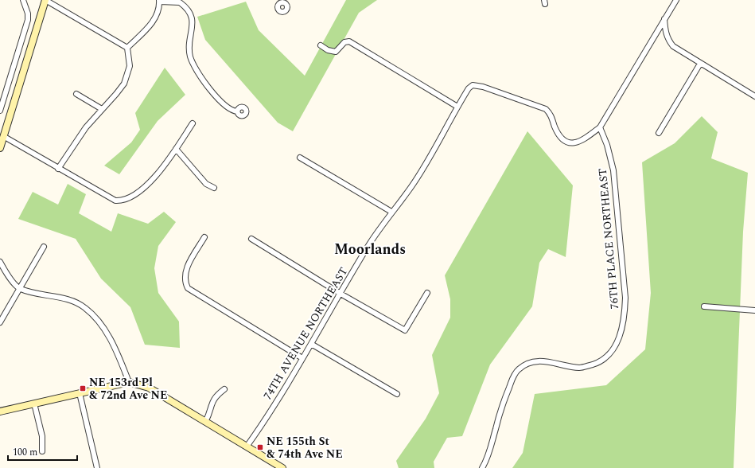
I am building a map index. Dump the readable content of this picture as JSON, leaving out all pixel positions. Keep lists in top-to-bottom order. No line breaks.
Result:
{"streets":{"street":["76TH PLACE NORTHEAST","74TH AVENUE NORTHEAST"]},"crossings":[["76TH PLACE NORTHEAST","74TH AVENUE NORTHEAST"]],"districts":["Moorlands"],"places":{"transit":["NE 153rd Pl & 72nd Ave NE","NE 155th St & 74th Ave NE"]},"scale_bar":"100 m"}
